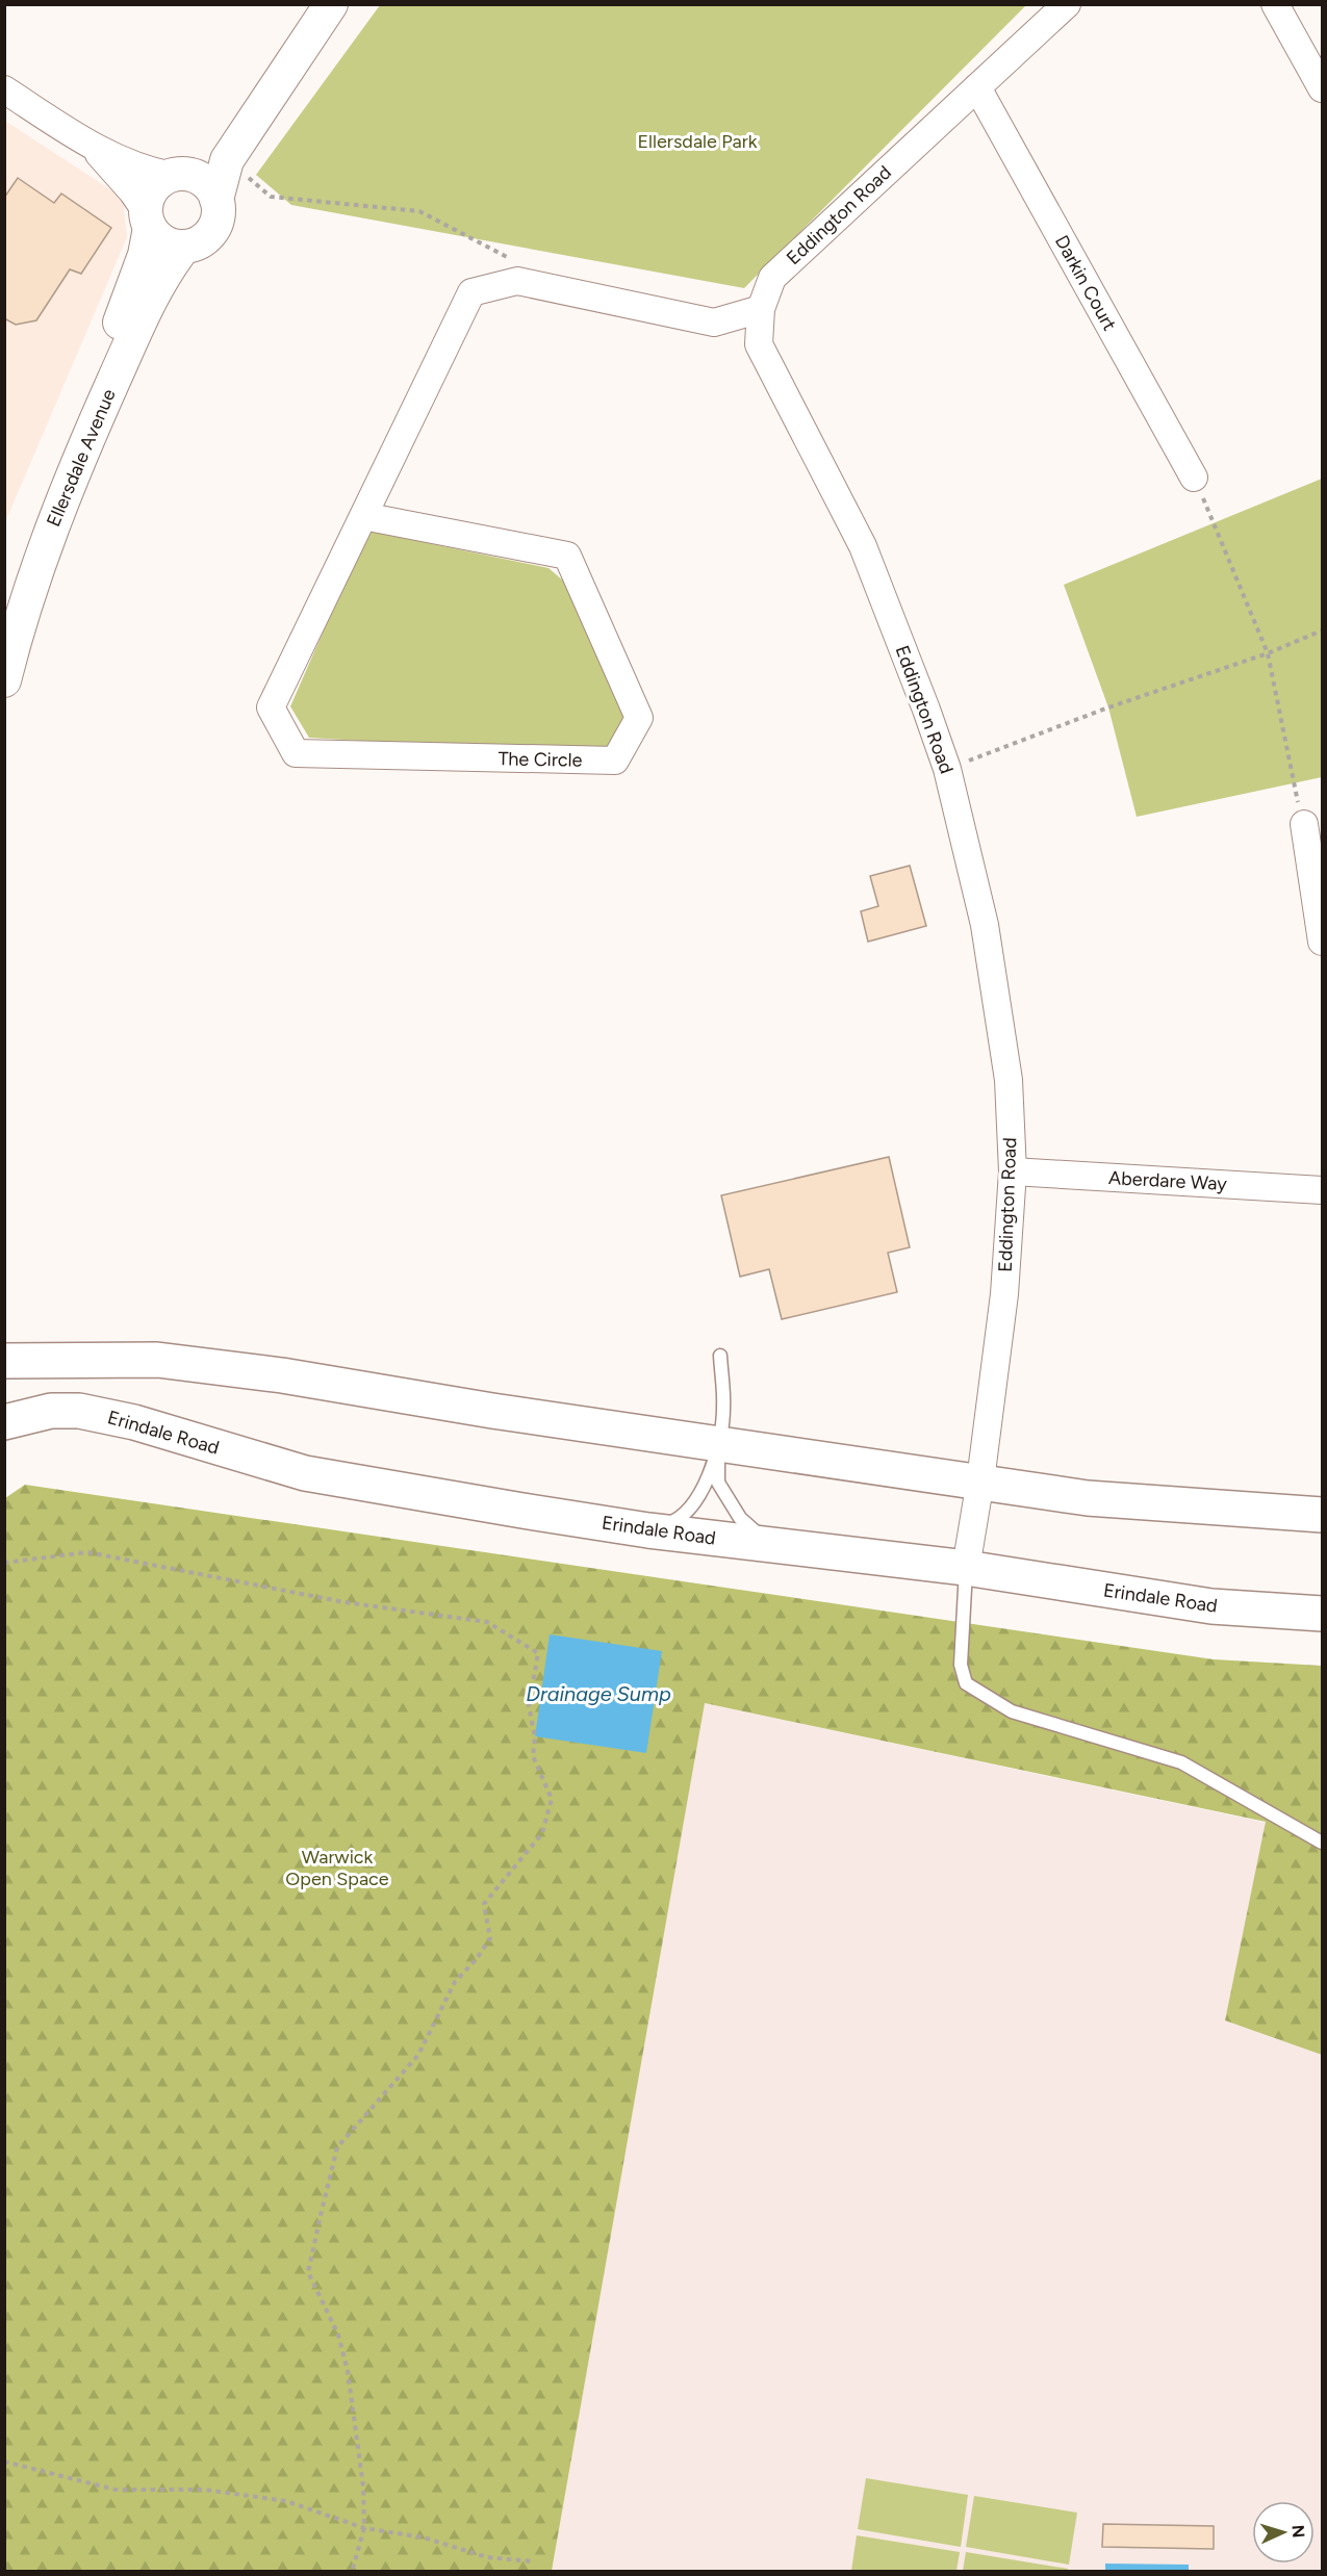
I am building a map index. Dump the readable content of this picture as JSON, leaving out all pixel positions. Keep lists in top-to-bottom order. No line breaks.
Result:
{"streets":{"main road":["Erindale Road"],"street":["Eddington Road","Darkin Court","Ellersdale Avenue","The Circle","Aberdare Way"]},"crossings":[["Eddington Road","Darkin Court"],["Eddington Road","The Circle"],["Eddington Road","Aberdare Way"],["Eddington Road","Erindale Road"]],"water":["Drainage Sump"],"parks":["Ellersdale Park","Warwick Open Space"],"north":"right"}
